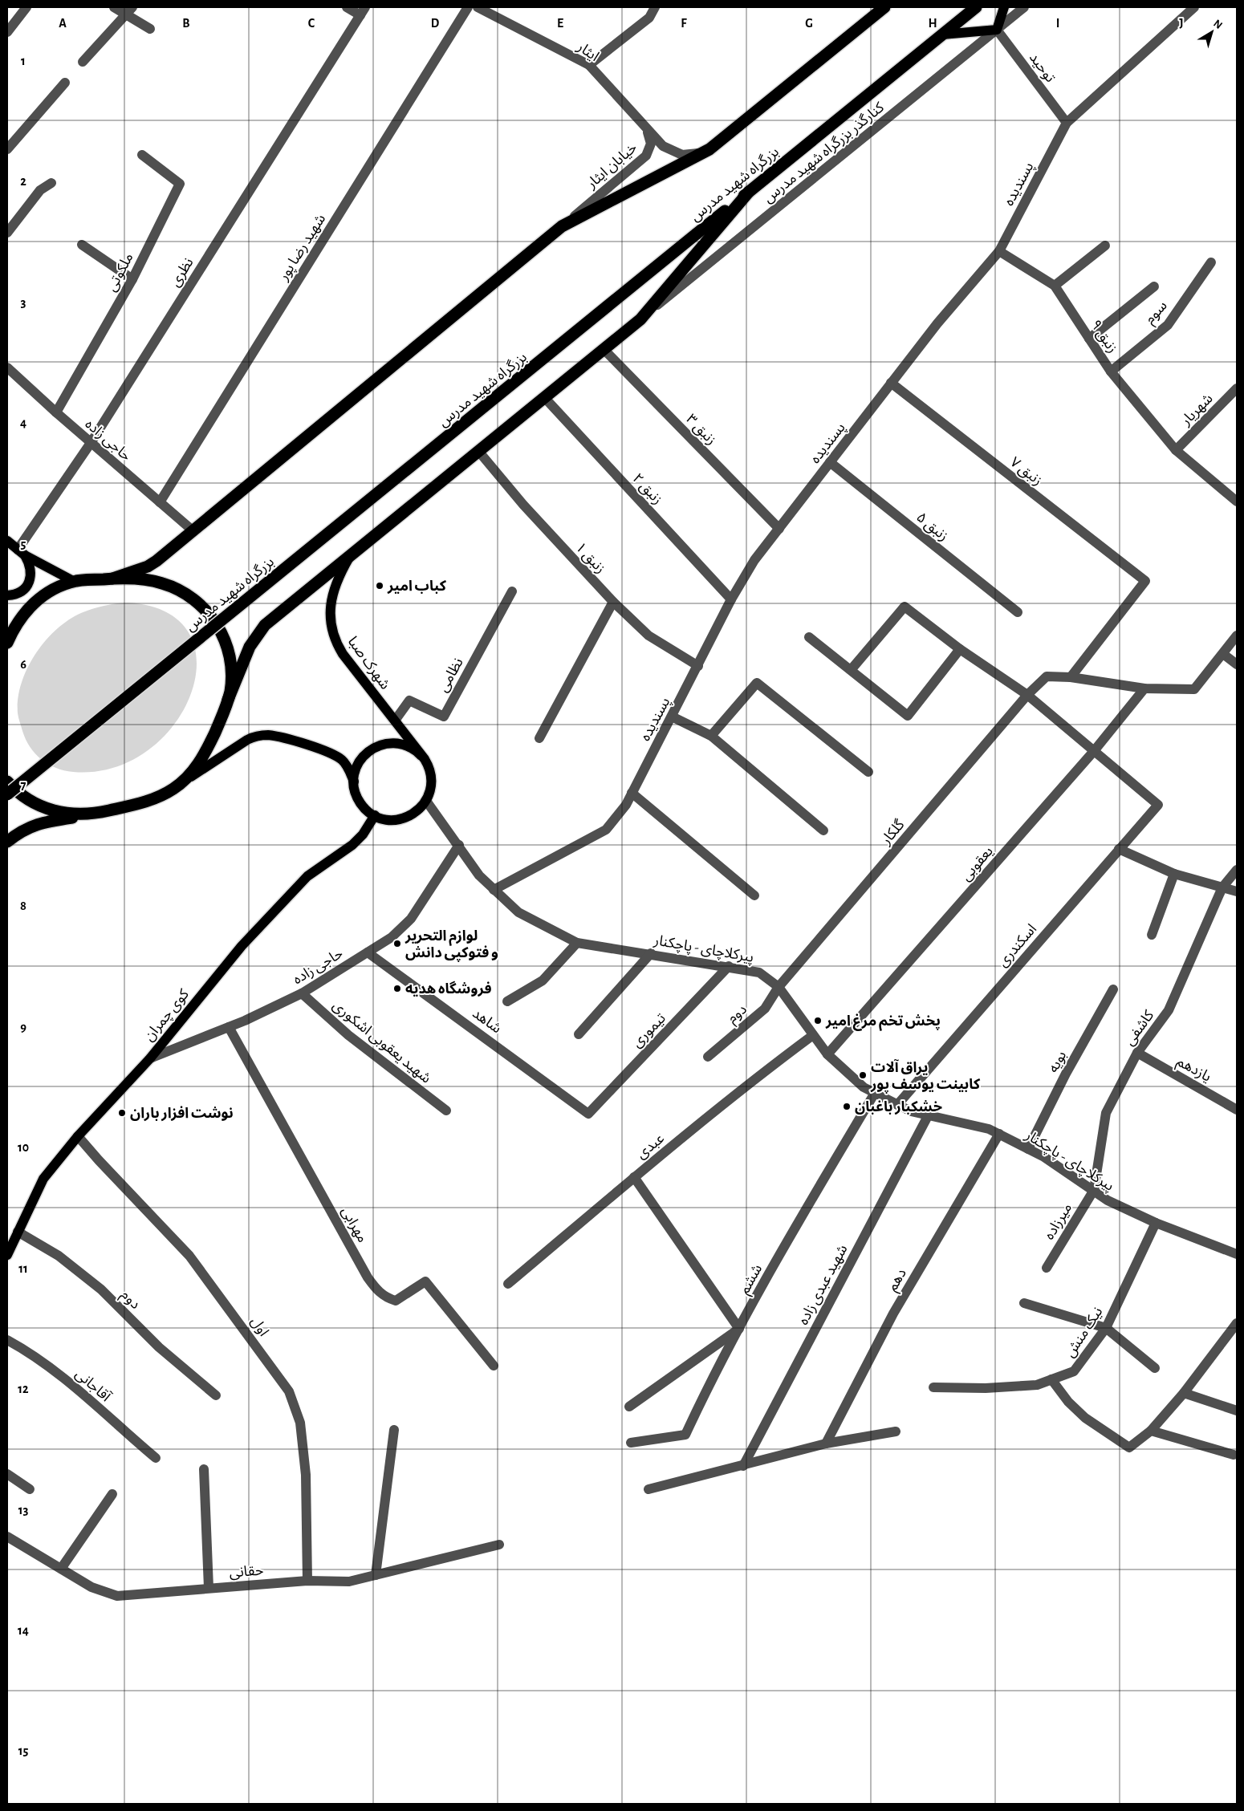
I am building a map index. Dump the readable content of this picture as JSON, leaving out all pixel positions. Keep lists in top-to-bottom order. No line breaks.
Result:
{"streets":{"highway":["بزرگراه شهید مدرس"],"main road":["شهرک صبا","کوی چمران"],"street":["ایثار","توحید","کنارگذر بزرگراه شهید مدرس","خیابان ایثار","پسندیده","شهید رضا پور","ملکوتی","نظری","سوم","زنبق ۹","شهریار","زنبق ۳","حاجی زاده","زنبق ۷","زنبق ۲","زنبق ۵","زنبق ۱","نظامی","گلکار","یعقوبی","اسکندری","پیرکلاچای - پاچکنار","دوم","شاهد","کاشفی","تیموری","شهید یعقوبی اشکوری","بویه","یازدهم","عبدی","میرزاده","مهرابی","ششم","دهم","شهید عبدی زاده","اول","نیک منش","آقاجانی","حقانی"]},"crossings":[["ایثار","خیابان ایثار"],["توحید","کنارگذر بزرگراه شهید مدرس"],["توحید","پسندیده"],["پسندیده","زنبق ۹"],["پسندیده","زنبق ۳"],["پسندیده","زنبق ۷"],["پسندیده","زنبق ۲"],["پسندیده","زنبق ۵"],["پسندیده","زنبق ۱"],["پسندیده","پیرکلاچای - پاچکنار"],["شهید رضا پور","حاجی زاده"],["ملکوتی","حاجی زاده"],["نظری","حاجی زاده"],["سوم","زنبق ۹"],["زنبق ۹","شهریار"],["حاجی زاده","پیرکلاچای - پاچکنار"],["حاجی زاده","کوی چمران"],["حاجی زاده","شاهد"],["حاجی زاده","شهید یعقوبی اشکوری"],["حاجی زاده","مهرابی"],["زنبق ۷","گلکار"],["شهرک صبا","نظامی"],["شهرک صبا","پیرکلاچای - پاچکنار"],["شهرک صبا","کوی چمران"],["گلکار","یعقوبی"],["گلکار","پیرکلاچای - پاچکنار"],["گلکار","دوم"],["یعقوبی","اسکندری"],["یعقوبی","پیرکلاچای - پاچکنار"],["اسکندری","پیرکلاچای - پاچکنار"],["پیرکلاچای - پاچکنار","دوم"],["پیرکلاچای - پاچکنار","کوی چمران"],["پیرکلاچای - پاچکنار","کاشفی"],["پیرکلاچای - پاچکنار","تیموری"],["پیرکلاچای - پاچکنار","بویه"],["پیرکلاچای - پاچکنار","عبدی"],["پیرکلاچای - پاچکنار","میرزاده"],["پیرکلاچای - پاچکنار","ششم"],["پیرکلاچای - پاچکنار","دهم"],["پیرکلاچای - پاچکنار","شهید عبدی زاده"],["پیرکلاچای - پاچکنار","نیک منش"],["دوم","کوی چمران"],["کوی چمران","اول"],["شاهد","تیموری"],["کاشفی","یازدهم"],["کاشفی","میرزاده"],["اول","حقانی"]],"places":["کباب امیر","لوازم التحریر و فتوکپی دانش","فروشگاه هدیه","پخش تخم مرغ امیر","یراق آلات کابینت یوسف پور","خشکبار باغبان","نوشت افزار باران"],"north":"top right","grid":{"columns":["A","B","C","D","E","F","G","H","I","J"],"rows":["1","2","3","4","5","6","7","8","9","10","11","12","13","14","15"]}}
